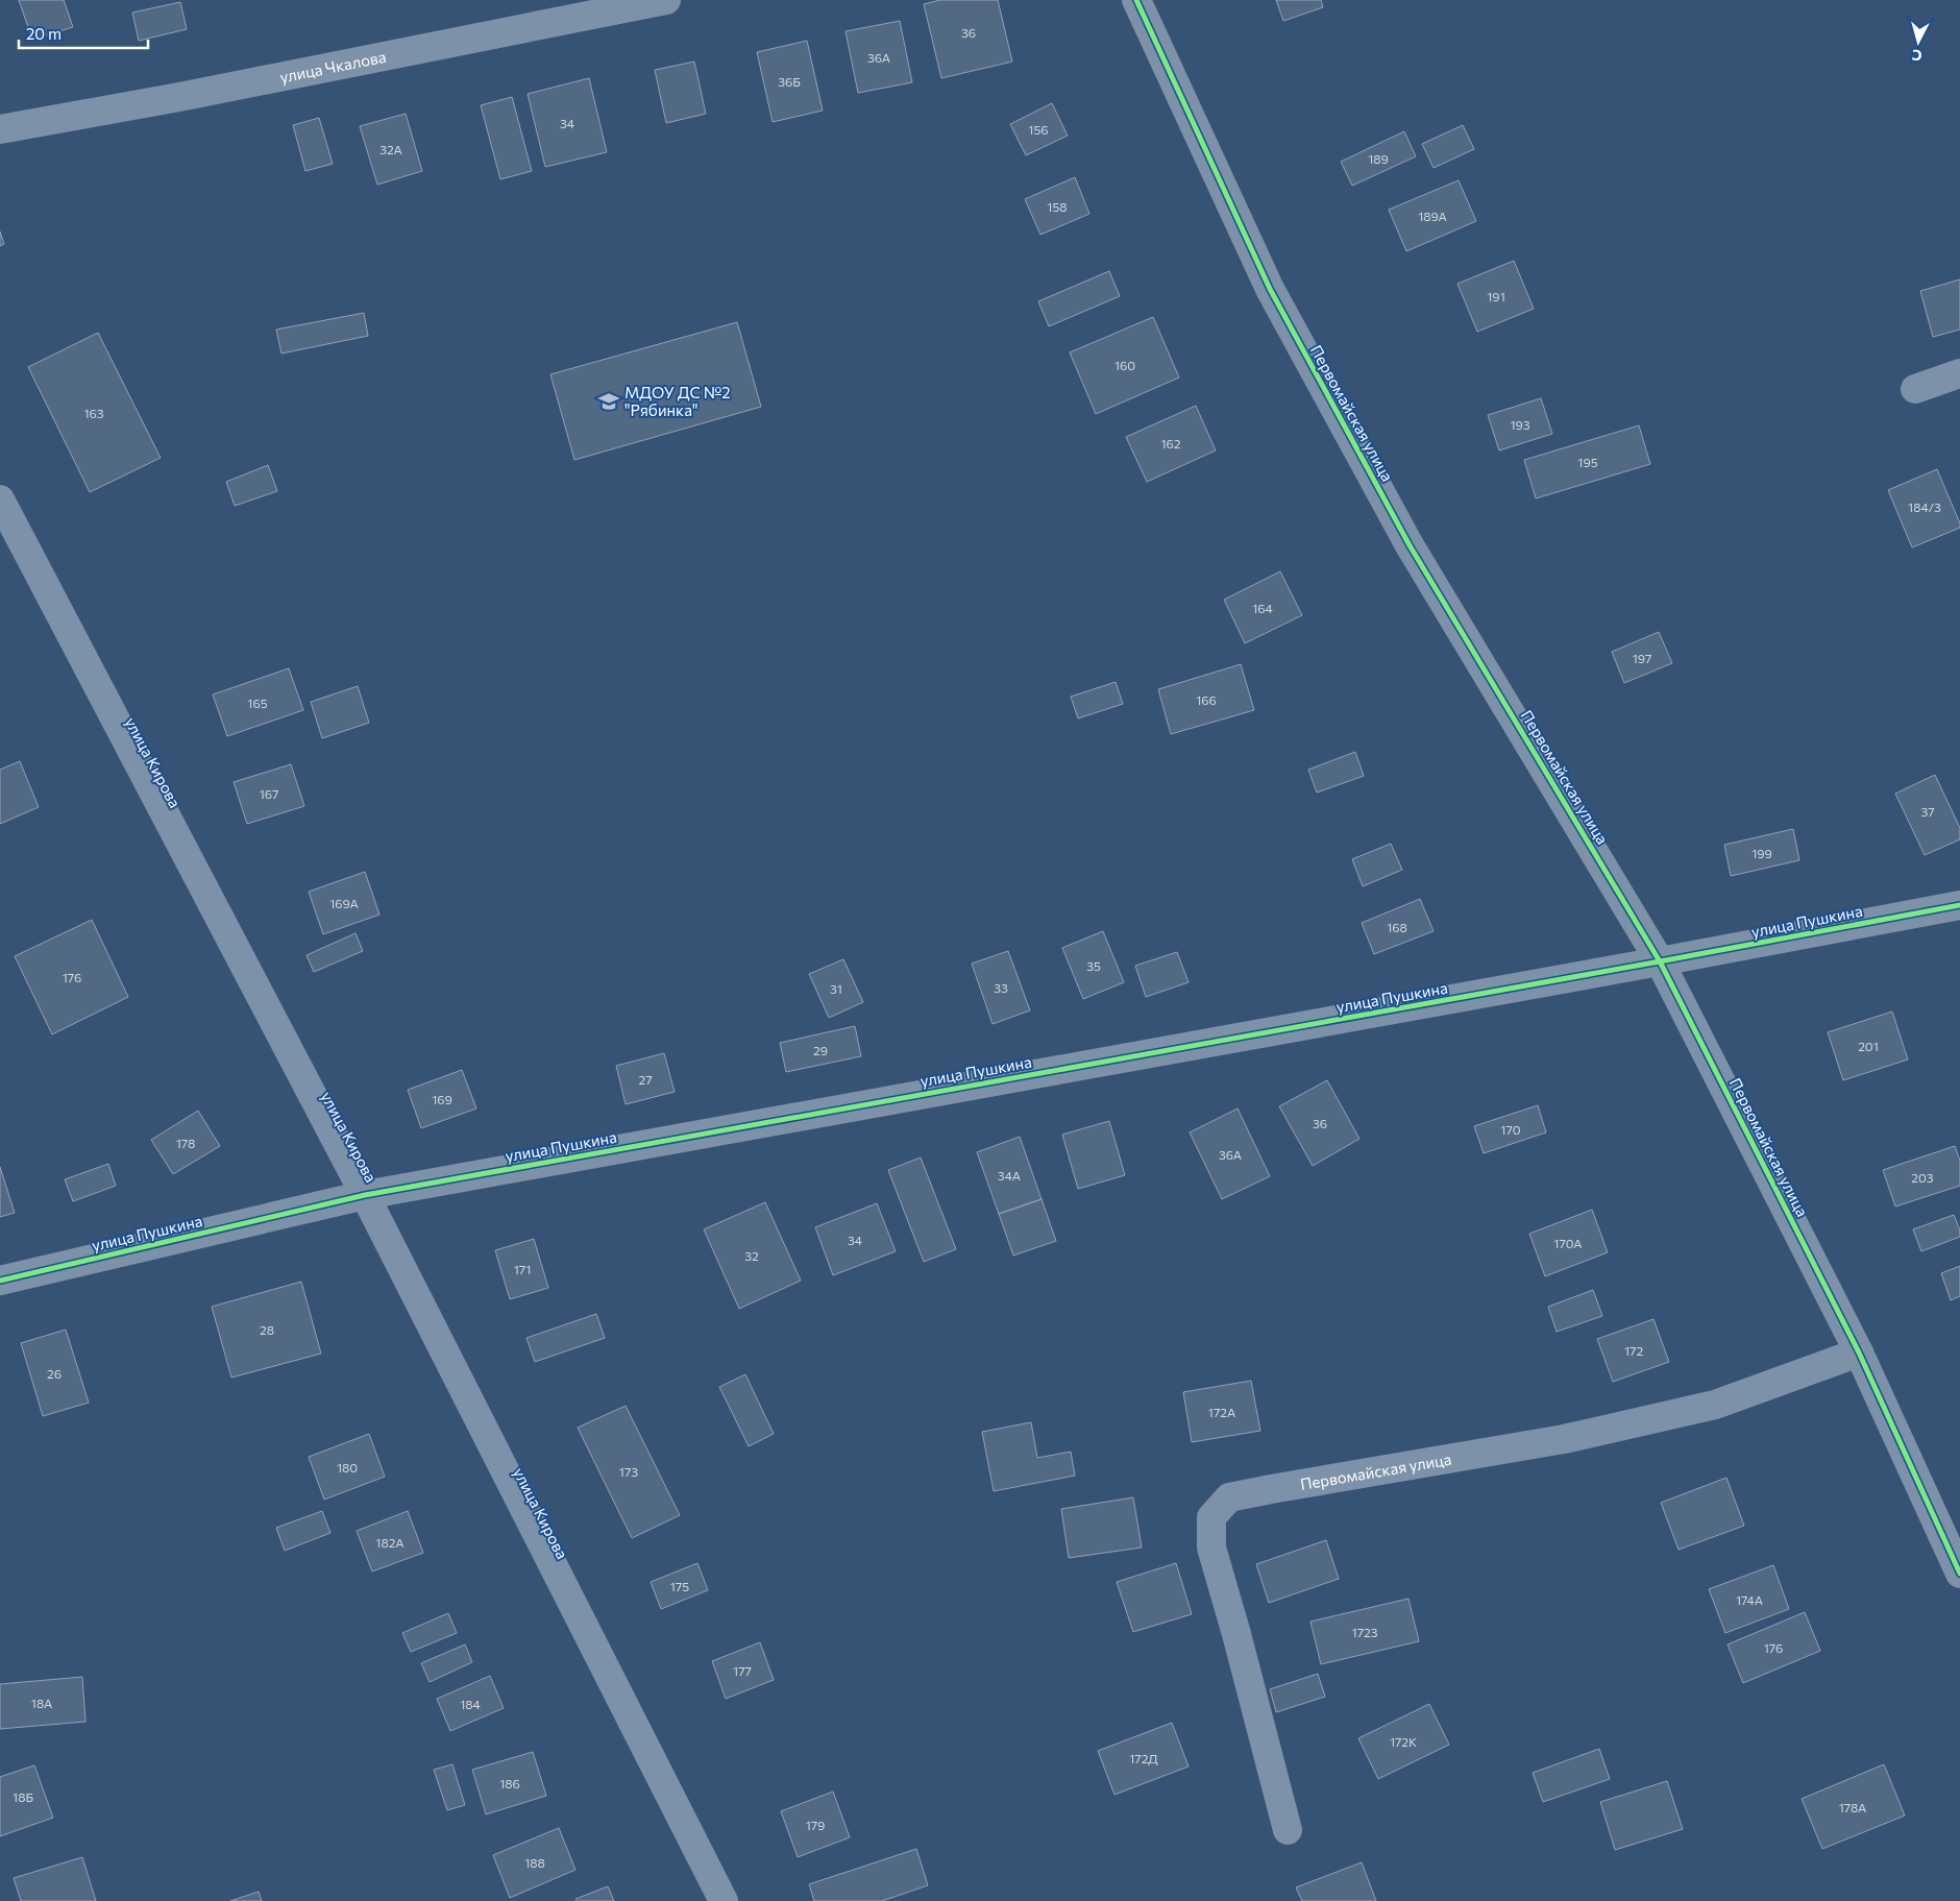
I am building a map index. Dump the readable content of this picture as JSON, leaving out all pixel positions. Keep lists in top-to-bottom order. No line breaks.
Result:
{"streets":{"street":["улица Чкалова","Первомайская улица","улица Кирова","улица Пушкина"]},"crossings":[["Первомайская улица","улица Пушкина"],["улица Кирова","улица Пушкина"]],"places":{"school or university":["МДОУ ДС №2 \"Рябинка\""]},"house_numbers":["36","36А","36Б","34","156","32А","189","158","189А","191","160","163","193","162","195","184/3","164","197","166","165","167","37","199","169А","168","35","176","33","31","201","29","27","169","36","170","178","36А","34А","203","34","170А","32","171","28","172","26","172А","180","173","182А","175","174А","172З","176","177","18А","184","172К","172Д","186","18Б","178А","179","188"],"scale_bar":"20 m","north":"bottom"}
